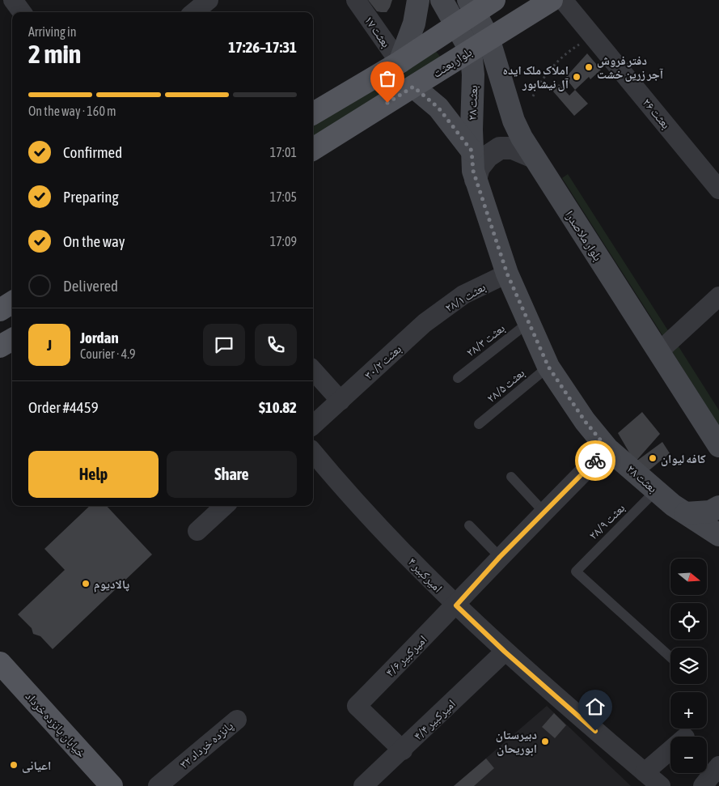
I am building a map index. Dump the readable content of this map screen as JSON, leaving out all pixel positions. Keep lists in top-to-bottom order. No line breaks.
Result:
{"streets":{"main road":["بلوار بعثت","بعثت ۲۸","بلوار ملاصدرا","خیابان پانزده خرداد"],"street":["بعثت ۱۷","بعثت ۲۶","بعثت ۲۸/۱","بعثت ۳۰/۲","امیرکبیر ۴","امیرکبیر ۴/۶","امیرکبیر ۴/۴","پانزده خرداد ۳۲"],"lane":["بعثت ۲۸/۳","بعثت ۲۸/۵","بعثت ۲۸/۹"]},"crossings":[["بلوار بعثت","بعثت ۲۸"],["بلوار بعثت","بعثت ۲۶"],["بلوار بعثت","بلوار ملاصدرا"],["بعثت ۲۸","بعثت ۲۸/۱"],["بعثت ۲۸","بعثت ۲۸/۳"],["بعثت ۲۸","بعثت ۲۸/۵"],["بعثت ۲۸","بعثت ۲۸/۹"],["بعثت ۲۸","امیرکبیر ۴/۶"],["بعثت ۲۸/۱","بعثت ۳۰/۲"],["امیرکبیر ۴","امیرکبیر ۴/۶"],["امیرکبیر ۴","امیرکبیر ۴/۴"],["امیرکبیر ۴/۶","امیرکبیر ۴/۴"]],"places":["دفتر فروش آجر زرین خشت","املاک ملک ایده آل نیشابور","کافه لیوان","پالادیوم","دبیرستان ابوریحان","اعیانی"],"north":"right","page":{"heading":["2 min","Arriving in","17:26–17:31"],"panel":["Jordan","Courier · 4.9","Order #4459","$10.82"],"bar":"On the way · 160 m","list":[["Confirmed","17:01"],["Preparing","17:05"],["On the way","17:09"],"Delivered"],"round":"J","buttons":["Help","Share"],"map_buttons":["+","−"]}}
